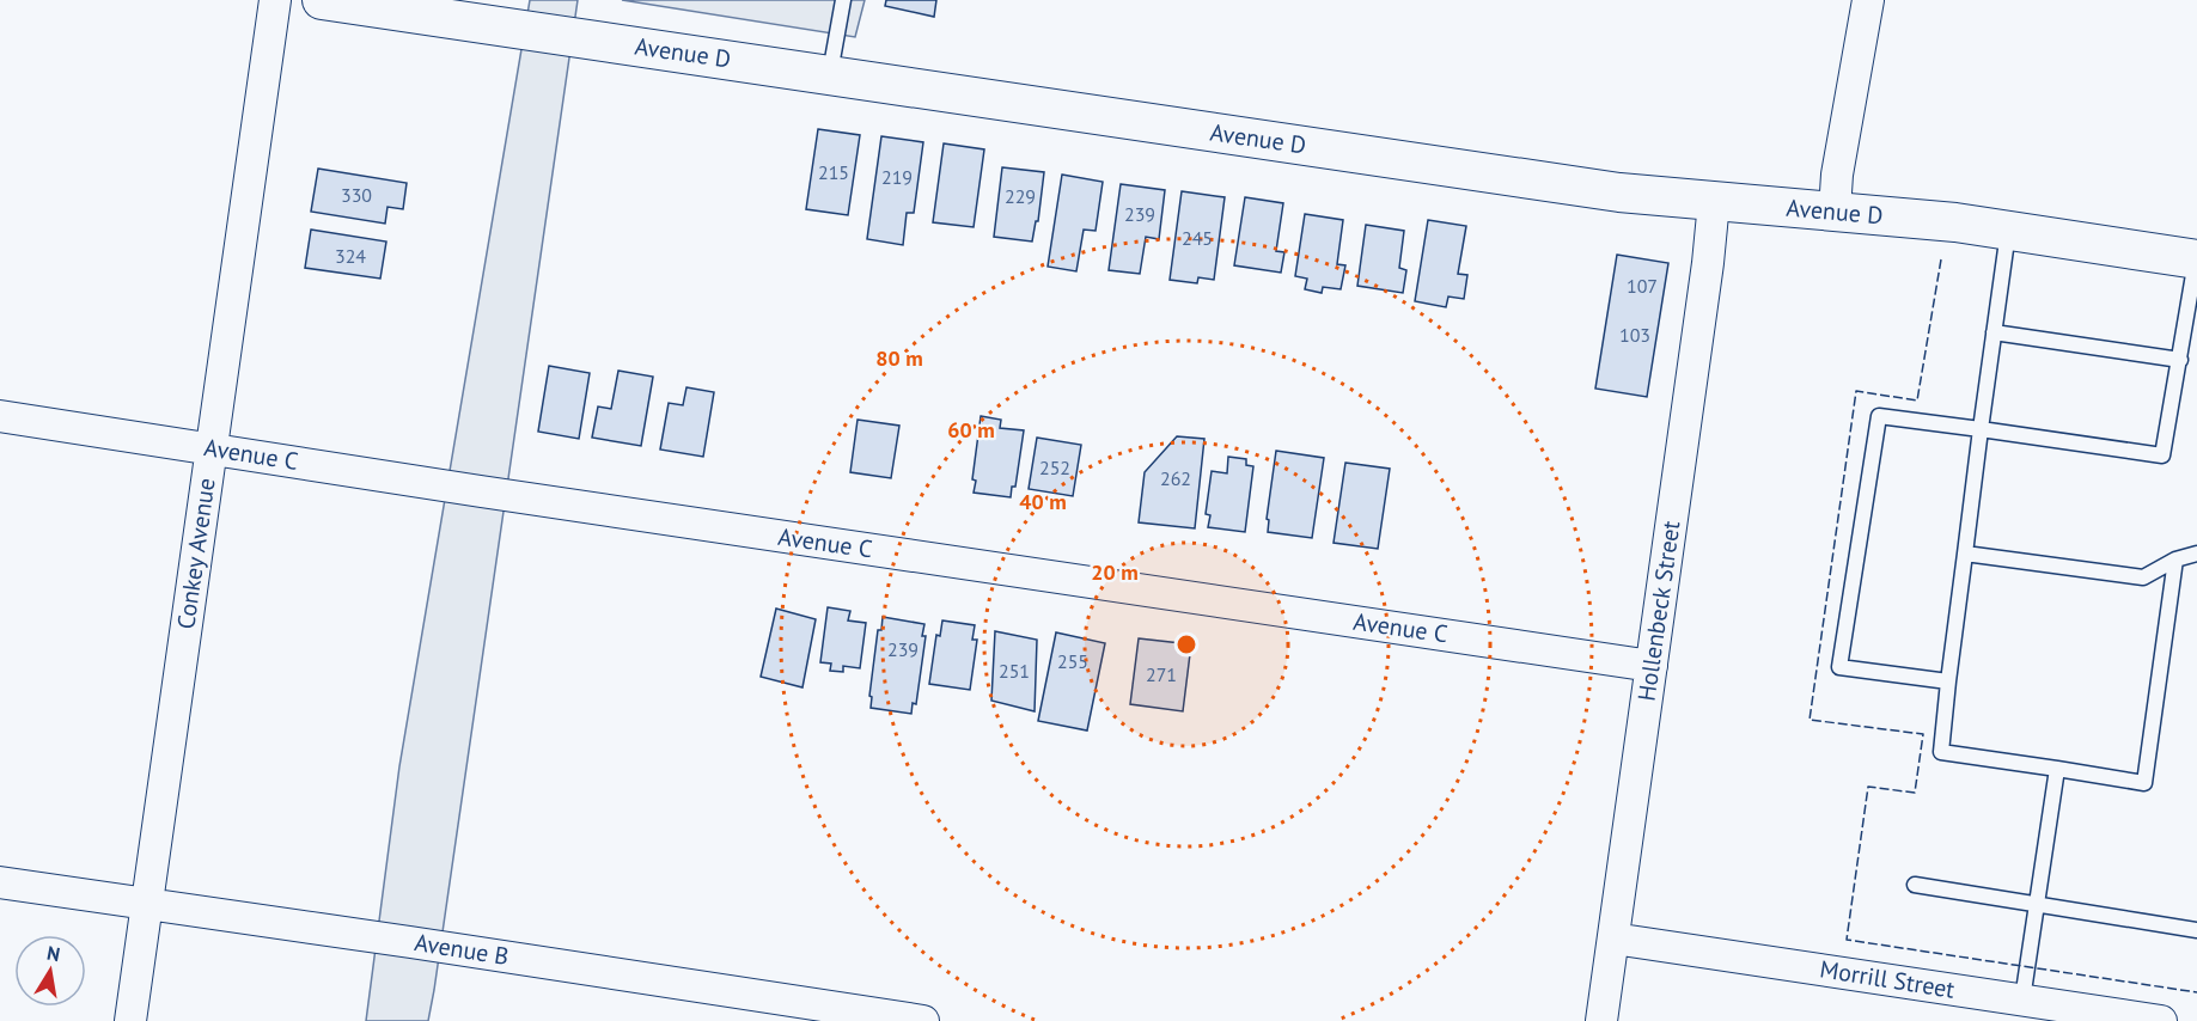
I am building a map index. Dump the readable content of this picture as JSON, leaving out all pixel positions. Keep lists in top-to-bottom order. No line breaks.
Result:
{"streets":{"street":["Avenue D","Avenue C","Conkey Avenue","Hollenbeck Street","Avenue B","Morrill Street"]},"crossings":[["Avenue D","Hollenbeck Street"],["Avenue C","Conkey Avenue"],["Avenue C","Hollenbeck Street"],["Conkey Avenue","Avenue B"],["Hollenbeck Street","Morrill Street"]],"house_numbers":["215","219","330","229","239","245","324","107","103","252","262","239","255","251","271"],"north":"top","rings":["80 m","60 m","40 m","20 m"]}
